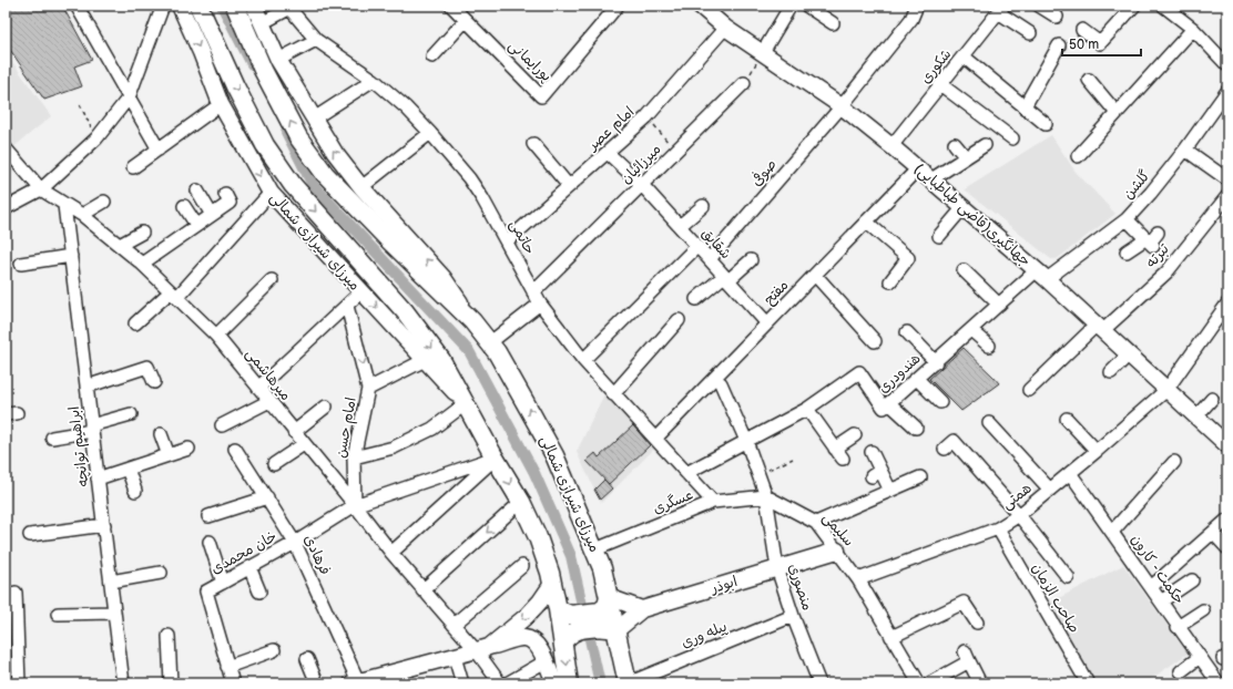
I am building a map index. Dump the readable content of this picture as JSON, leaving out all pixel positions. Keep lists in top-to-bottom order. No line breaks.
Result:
{"streets":{"main road":["میرزای شیرازی شمالی"],"street":["پورایمانی","شکوری","امام عصر","میرزائیان","صوفی","گلشن","جهانگیری(قاضی طباطبایی)","حاتمی","شقایق","تبرته","مفتح","هندودری","میرهاشمی","امام حسن","ابراهیم توانچه","همتی","عسگری","سلیمی","خان محمدی","فرهادی","حکمت - کارون","ابوذر","منصوری","صاحب الزمان","پیله وری"]},"crossings":[["شکوری","جهانگیری(قاضی طباطبایی)"],["امام عصر","جهانگیری(قاضی طباطبایی)"],["امام عصر","حاتمی"],["امام عصر","شقایق"],["میرزائیان","حاتمی"],["میرزائیان","شقایق"],["صوفی","جهانگیری(قاضی طباطبایی)"],["صوفی","شقایق"],["گلشن","جهانگیری(قاضی طباطبایی)"],["گلشن","هندودری"],["جهانگیری(قاضی طباطبایی)","تبرته"],["جهانگیری(قاضی طباطبایی)","مفتح"],["جهانگیری(قاضی طباطبایی)","هندودری"],["جهانگیری(قاضی طباطبایی)","همتی"],["حاتمی","مفتح"],["حاتمی","هندودری"],["حاتمی","عسگری"],["میرزای شیرازی شمالی","عسگری"],["میرزای شیرازی شمالی","خان محمدی"],["میرزای شیرازی شمالی","ابوذر"],["میرزای شیرازی شمالی","پیله وری"],["شقایق","مفتح"],["میرهاشمی","امام حسن"],["میرهاشمی","ابراهیم توانچه"],["میرهاشمی","خان محمدی"],["امام حسن","خان محمدی"],["همتی","سلیمی"],["همتی","حکمت - کارون"],["همتی","صاحب الزمان"],["عسگری","سلیمی"],["عسگری","منصوری"],["سلیمی","ابوذر"],["سلیمی","منصوری"],["خان محمدی","فرهادی"],["ابوذر","منصوری"],["منصوری","پیله وری"]],"one_way":["امام حسن"],"scale_bar":"50 m"}
